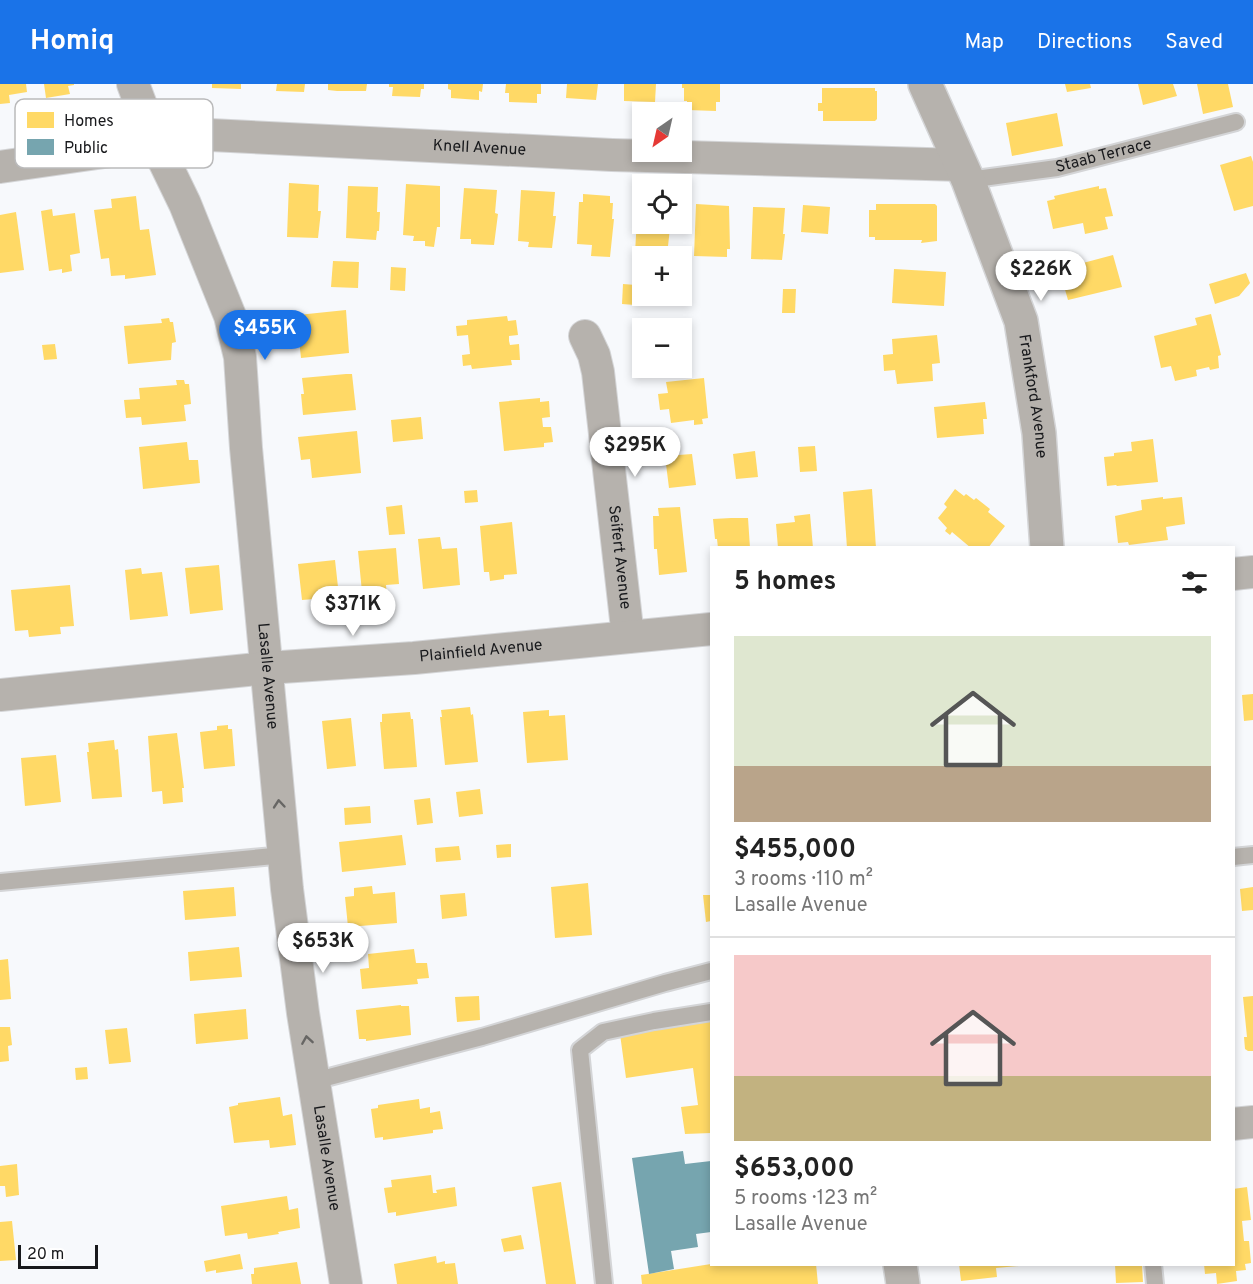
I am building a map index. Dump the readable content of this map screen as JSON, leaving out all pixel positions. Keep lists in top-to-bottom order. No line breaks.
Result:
{"streets":{"street":["Knell Avenue","Frankford Avenue","Seifert Avenue","Plainfield Avenue","Lasalle Avenue"],"lane":["Staab Terrace"]},"crossings":[["Knell Avenue","Staab Terrace"],["Knell Avenue","Frankford Avenue"],["Staab Terrace","Frankford Avenue"],["Seifert Avenue","Plainfield Avenue"],["Plainfield Avenue","Lasalle Avenue"]],"one_way":["Lasalle Avenue"],"legend":["Homes","Public"],"scale_bar":"20 m","north":"bottom left","page":{"header":"Homiq","nav":["Map","Directions","Saved"],"map_buttons":["+","−"],"price":["$226K","$455K","$295K","$371K","$653K"],"heading":"5 homes","list":[{"name":"$455,000","note":"3 rooms · 110 m² · Lasalle Avenue"},{"name":"$653,000","note":"5 rooms · 123 m² · Lasalle Avenue"}],"scale":"20 m"}}
